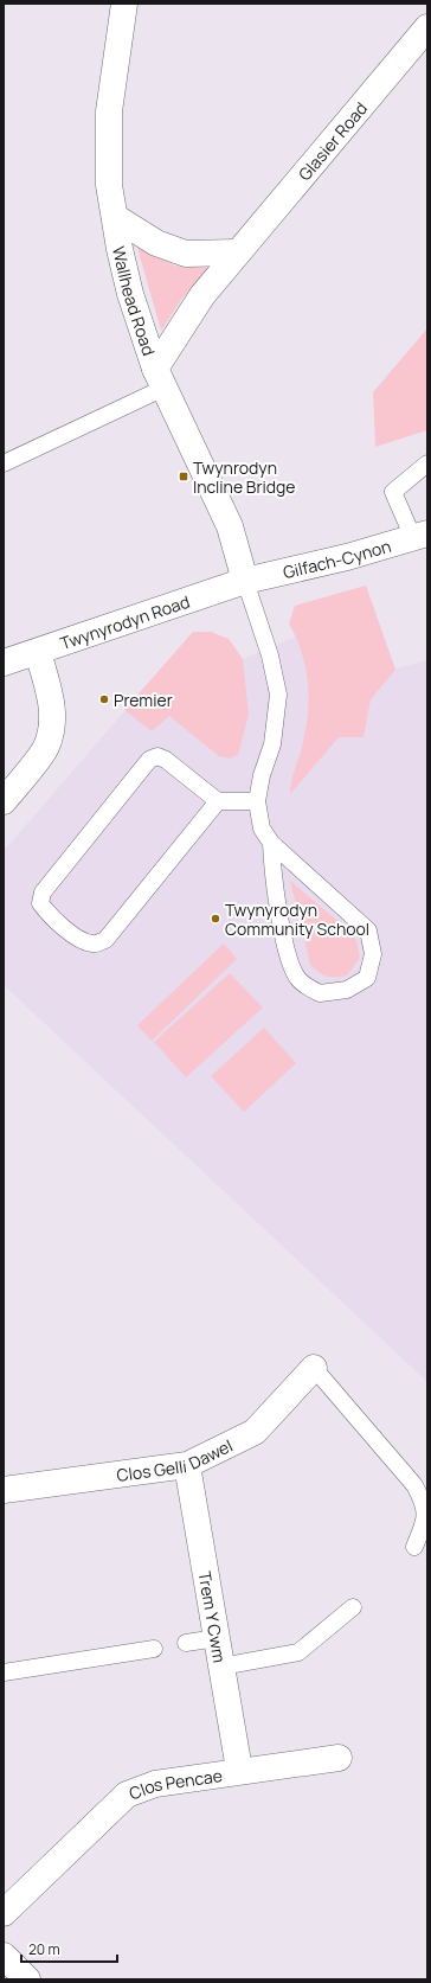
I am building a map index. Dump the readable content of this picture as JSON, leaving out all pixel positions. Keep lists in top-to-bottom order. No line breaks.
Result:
{"streets":{"street":["Glasier Road","Wallhead Road","Gilfach-Cynon","Twynyrodyn Road","Clos Gelli Dawel","Trem Y Cwm","Clos Pencae"]},"crossings":[["Glasier Road","Wallhead Road"],["Wallhead Road","Gilfach-Cynon"],["Wallhead Road","Twynyrodyn Road"],["Gilfach-Cynon","Twynyrodyn Road"],["Clos Gelli Dawel","Trem Y Cwm"],["Trem Y Cwm","Clos Pencae"]],"places":{"transit":["Twynrodyn Incline Bridge"],"other":["Premier","Twynyrodyn Community School"]},"scale_bar":"20 m"}
